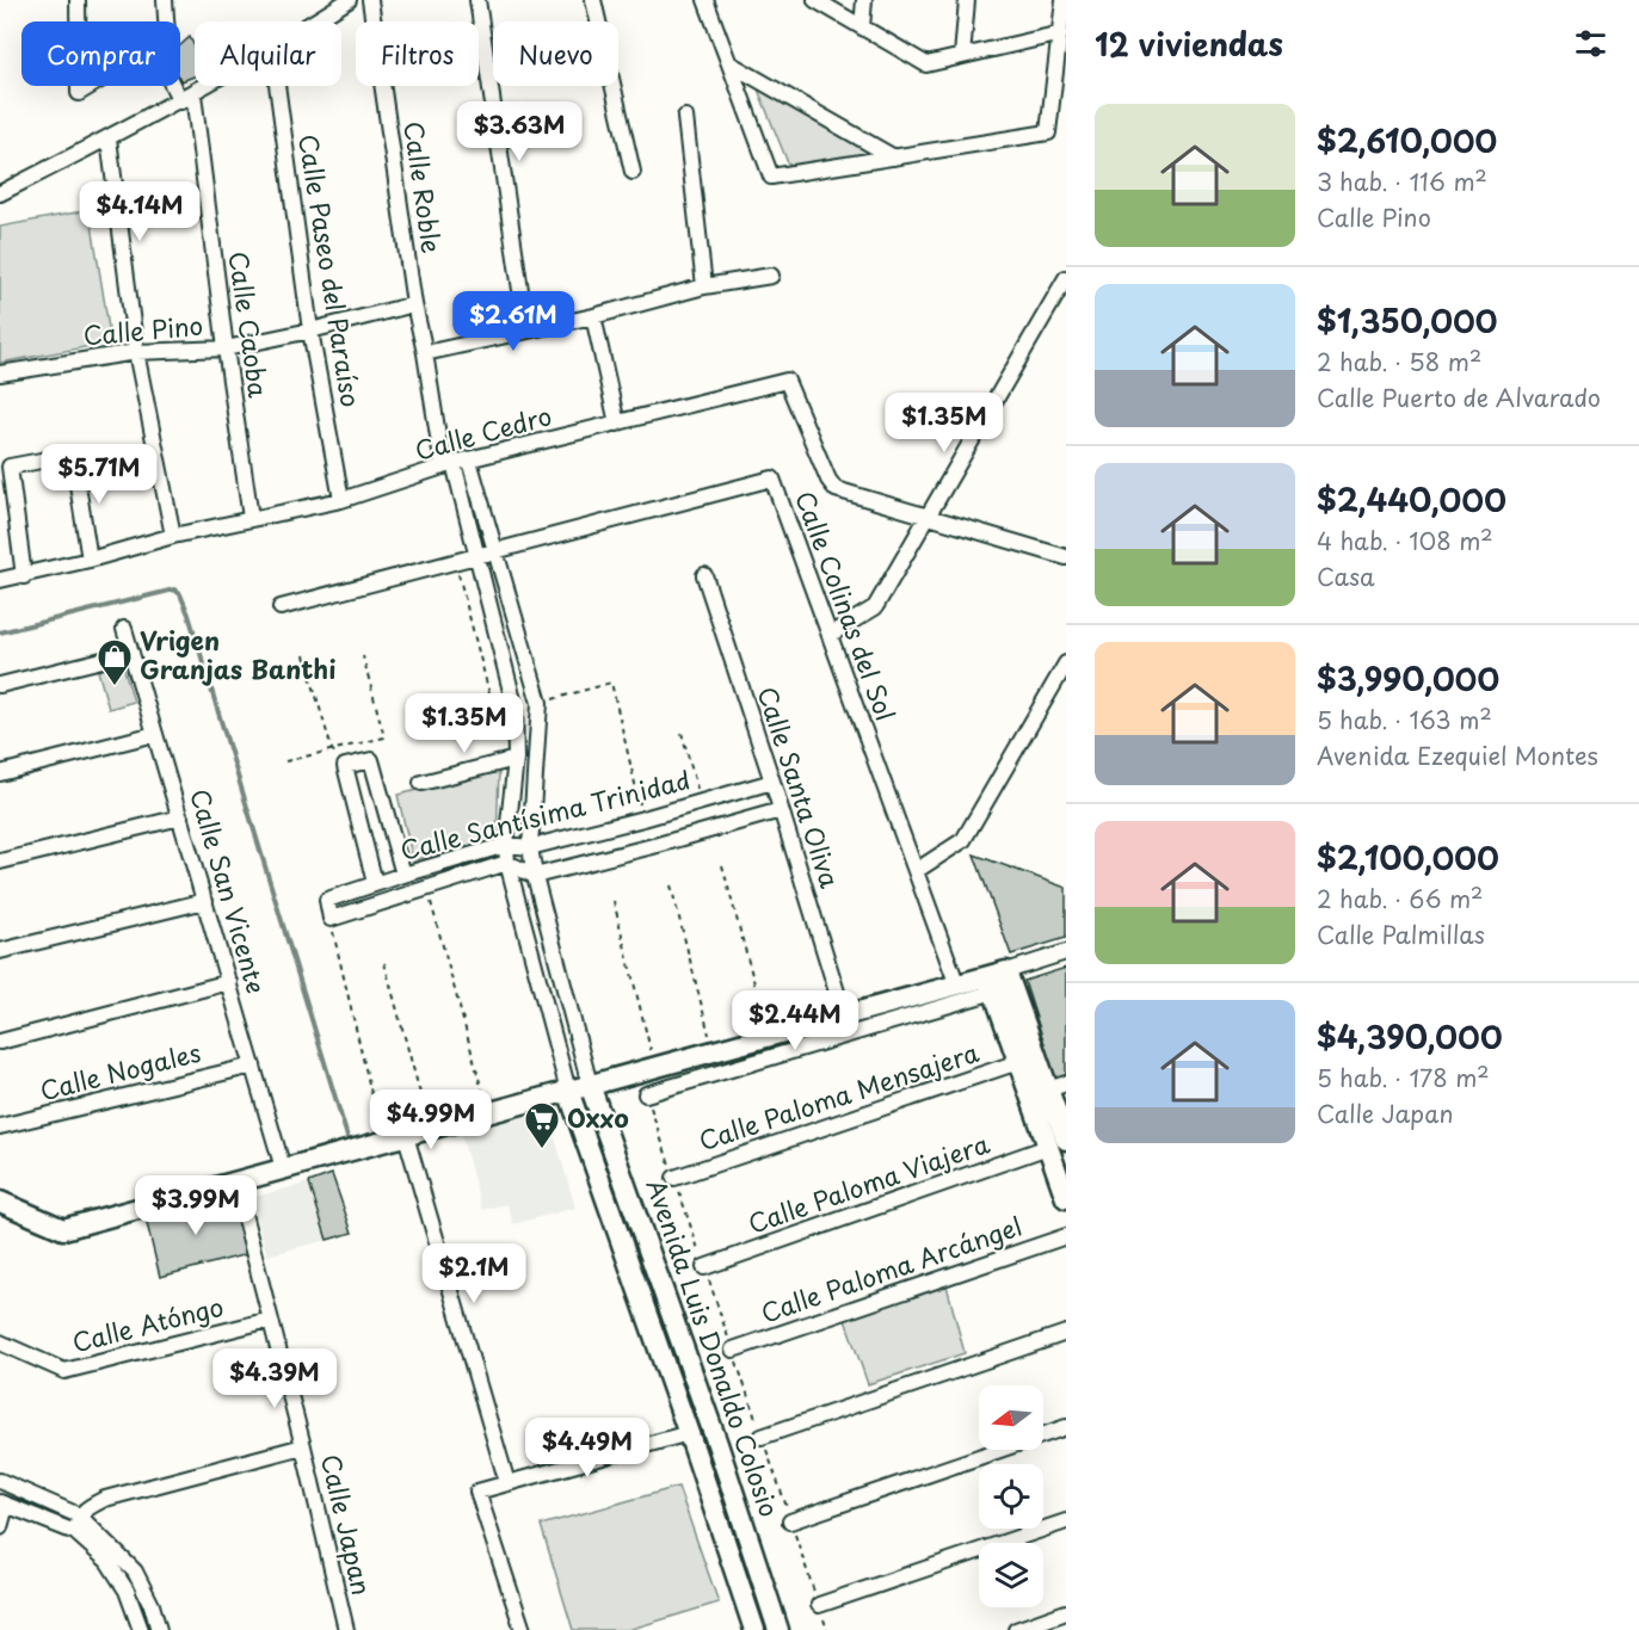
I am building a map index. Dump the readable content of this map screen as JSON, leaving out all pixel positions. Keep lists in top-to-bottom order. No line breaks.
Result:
{"streets":{"street":["Calle Roble","Calle Paseo del Paraíso","Calle Caoba","Calle Pino","Calle Cedro","Calle Colinas del Sol","Calle Santa Oliva","Calle Santísima Trinidad","Calle San Vicente","Calle Nogales","Calle Paloma Mensajera","Calle Paloma Viajera","Calle Paloma Arcángel","Calle Atóngo","Avenida Luis Donaldo Colosio","Calle Japan"]},"crossings":[["Calle Roble","Calle Pino"],["Calle Roble","Calle Cedro"],["Calle Roble","Calle Colinas del Sol"],["Calle Roble","Calle Santísima Trinidad"],["Calle Roble","Avenida Luis Donaldo Colosio"],["Calle Paseo del Paraíso","Calle Pino"],["Calle Paseo del Paraíso","Calle Cedro"],["Calle Caoba","Calle Pino"],["Calle Caoba","Calle Cedro"],["Calle Santa Oliva","Calle Santísima Trinidad"],["Calle San Vicente","Calle Nogales"],["Calle Atóngo","Calle Japan"]],"places":{"shop":["Vrigen Granjas Banthi"],"supermarket":["Oxxo"]},"north":"left","page":{"heading":"12 viviendas","chip":["Comprar","Alquilar","Filtros","Nuevo"],"list":[{"name":"$2,610,000","note":"3 hab. · 116 m² · Calle Pino"},{"name":"$1,350,000","note":"2 hab. · 58 m² · Calle Puerto de Alvarado"},{"name":"$2,440,000","note":"4 hab. · 108 m² · Casa"},{"name":"$3,990,000","note":"5 hab. · 163 m² · Avenida Ezequiel Montes"},{"name":"$2,100,000","note":"2 hab. · 66 m² · Calle Palmillas"},{"name":"$4,390,000","note":"5 hab. · 178 m² · Calle Japan"}],"price":["$3.63M","$4.14M","$2.61M","$1.35M","$5.71M","$1.35M","$2.44M","$4.99M","$3.99M","$2.1M","$4.39M","$4.49M"]}}
